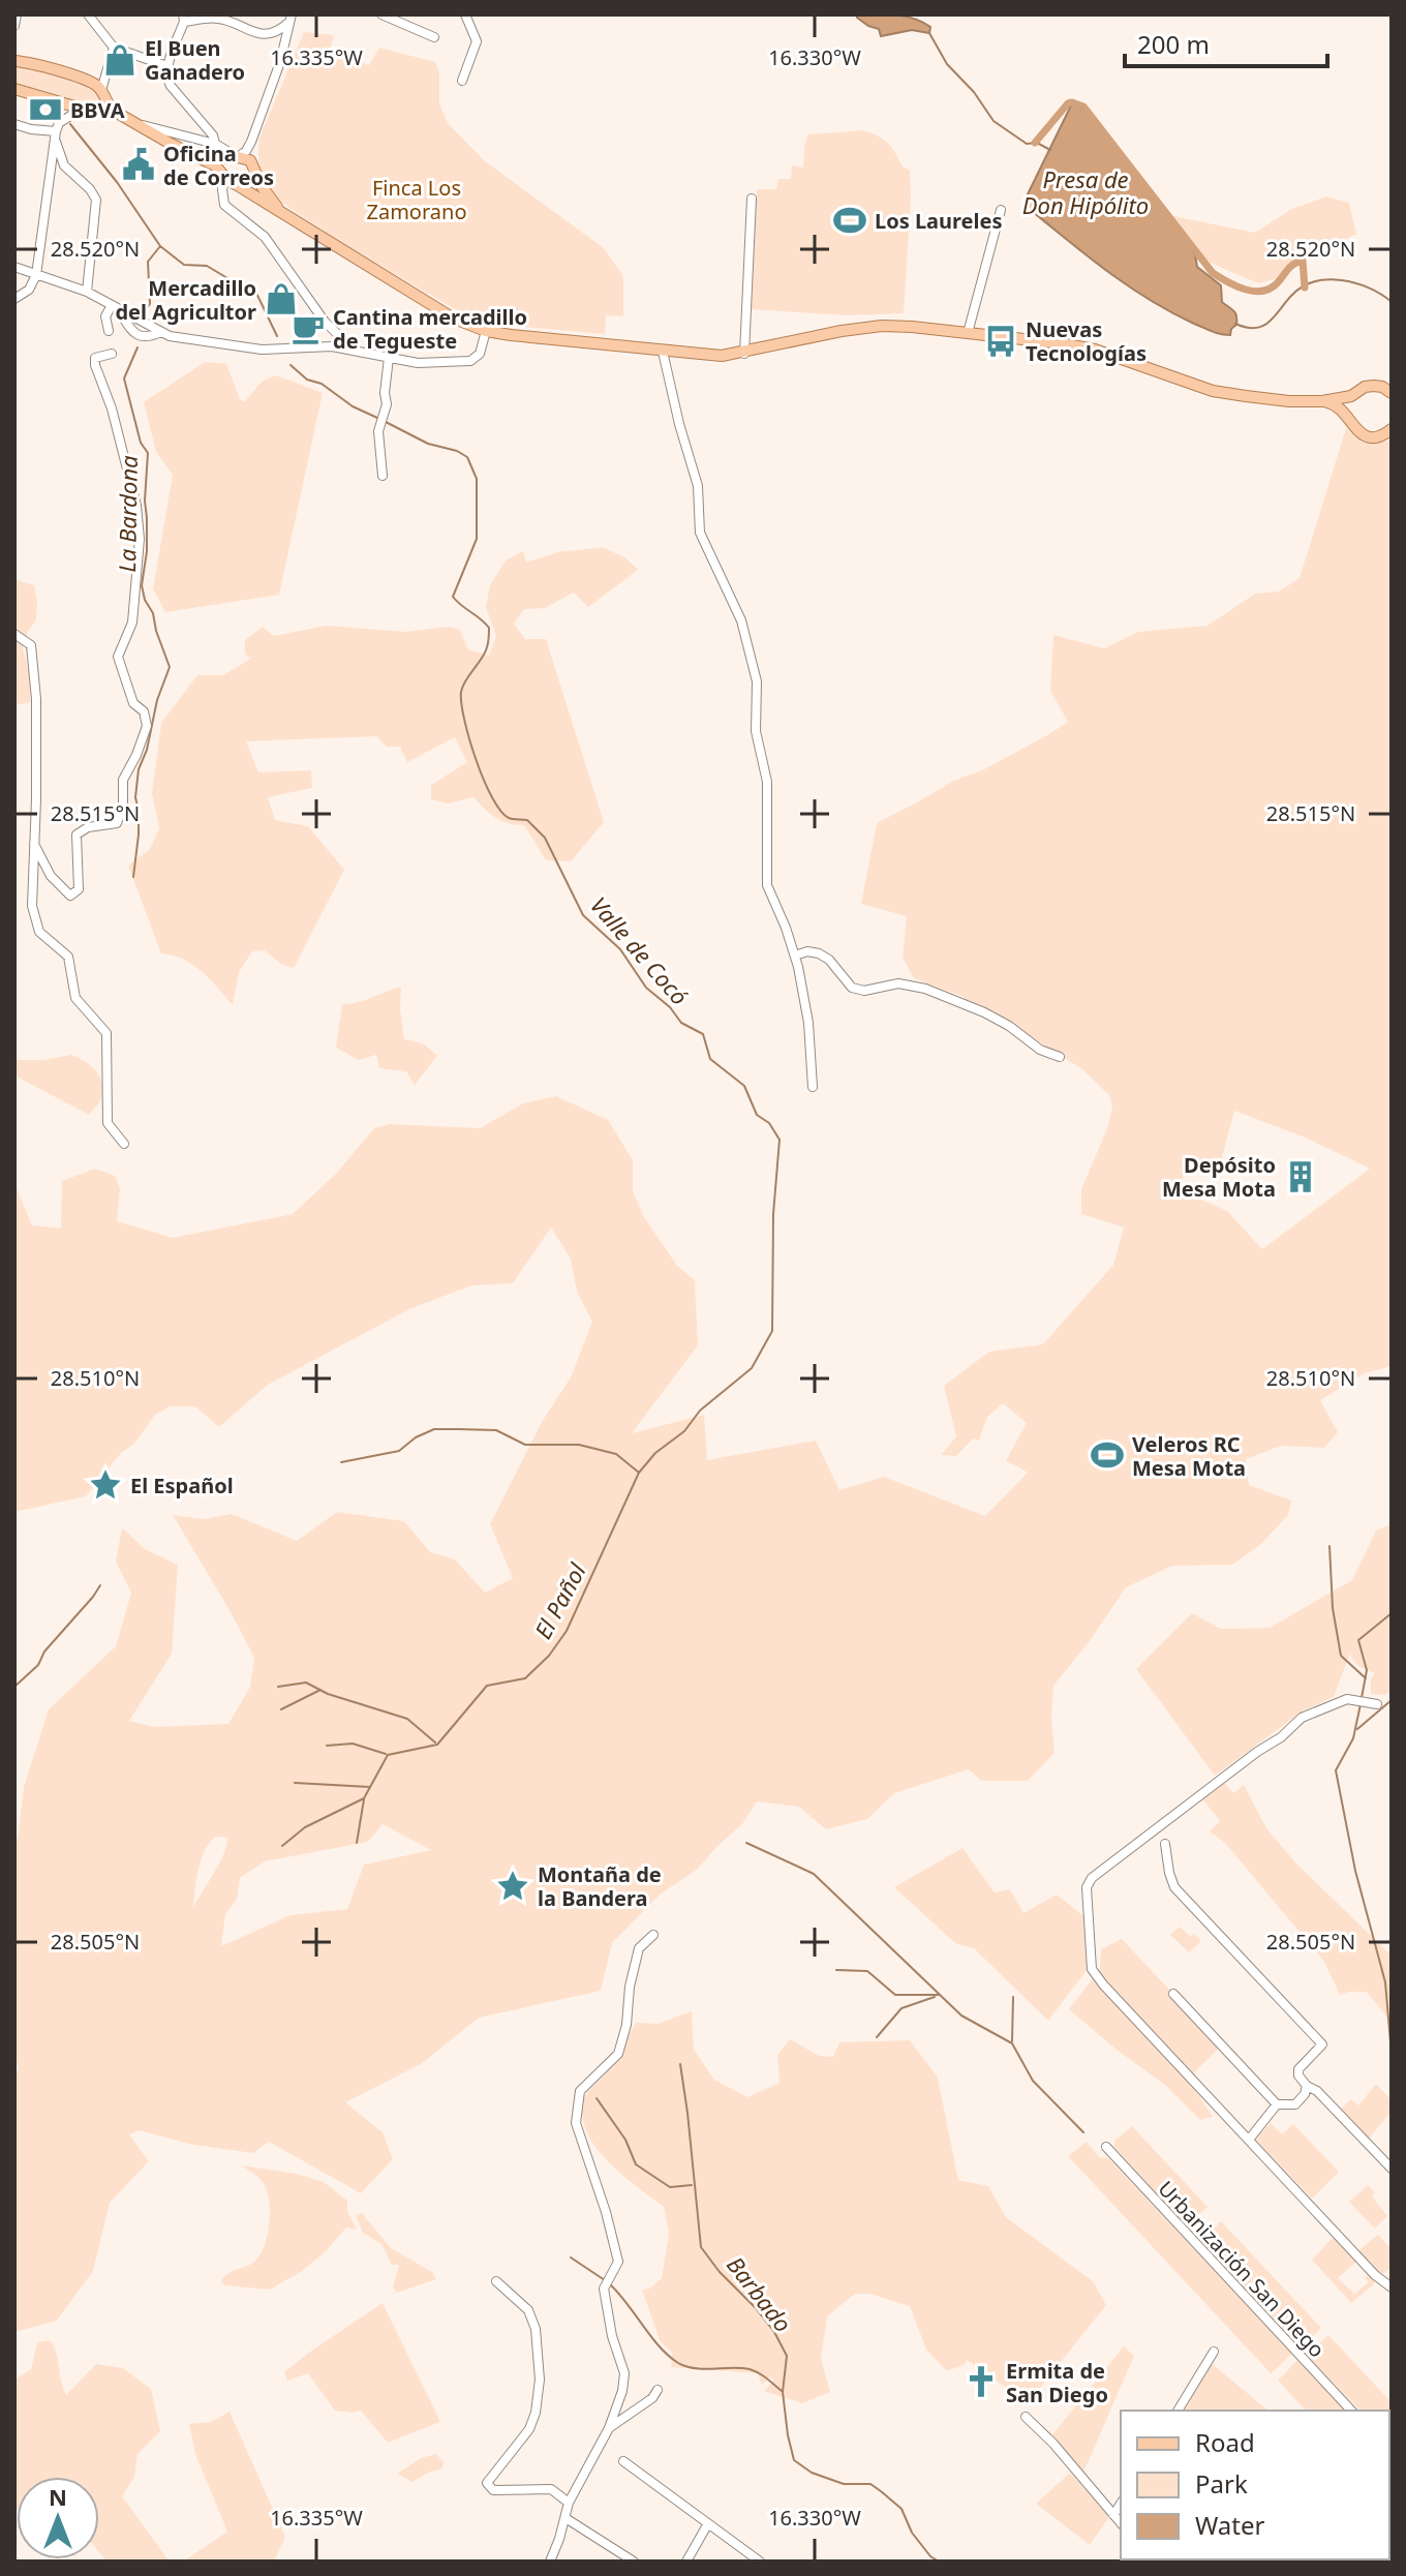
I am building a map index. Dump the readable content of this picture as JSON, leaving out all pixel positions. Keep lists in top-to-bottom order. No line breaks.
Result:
{"streets":{"street":["Urbanización San Diego"]},"water":["Presa de Don Hipólito","La Bardona","Valle de Cocó","El Pañol","Barbado"],"parks":["Finca Los Zamorano"],"places":{"shop":["El Buen Ganadero","Mercadillo del Agricultor"],"bank":["BBVA"],"public building":["Oficina de Correos"],"sports":["Los Laureles","Veleros RC Mesa Mota"],"cafe":["Cantina mercadillo de Tegueste"],"bus stop":["Nuevas Tecnologías"],"building":["Depósito Mesa Mota"],"place":["El Español","Montaña de la Bandera"],"church":["Ermita de San Diego"]},"legend":["Road","Park","Water"],"scale_bar":"200 m","north":"top","coordinates":["16.335°W","16.330°W","28.520°N","28.515°N","28.510°N","28.505°N"]}
